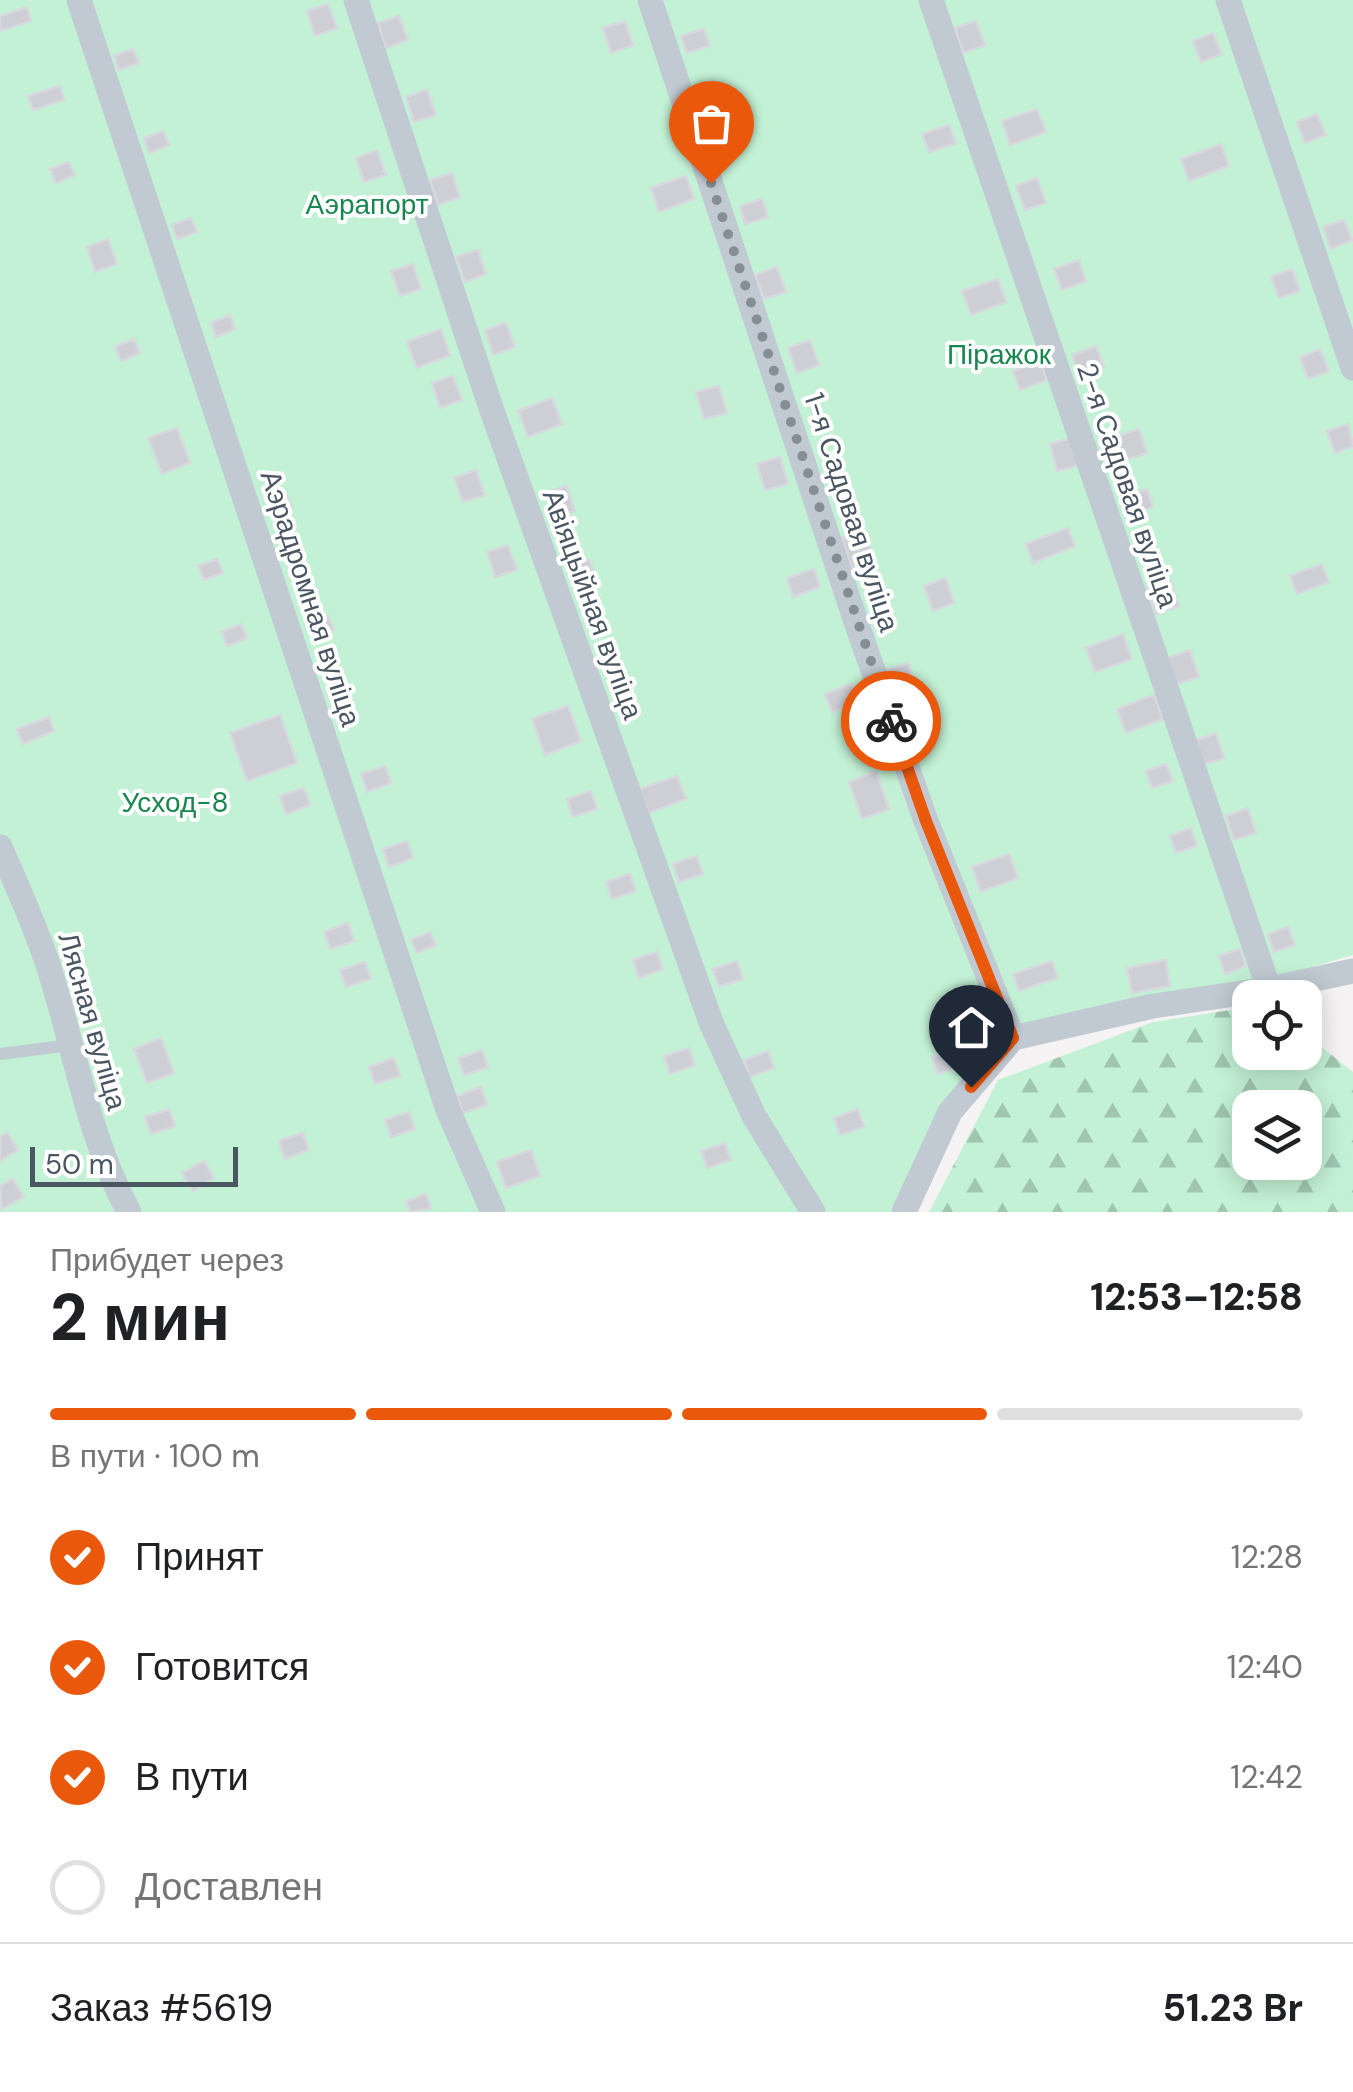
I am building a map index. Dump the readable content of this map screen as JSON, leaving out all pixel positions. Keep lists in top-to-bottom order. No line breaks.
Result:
{"streets":{"street":["2-я Садовая вуліца","1-я Садовая вуліца","Аэрадромная вуліца","Авіяцыйная вуліца","Лясная вуліца"]},"parks":["Аэрапорт","Піражок","Усход-8"],"scale_bar":"50 m","page":{"scale":"50 m","heading":["2 мин","Прибудет через","12:53–12:58"],"panel":["Заказ #5619","51.23 Br"],"bar":"В пути · 100 m","list":[["Принят","12:28"],["Готовится","12:40"],["В пути","12:42"],"Доставлен"]}}
